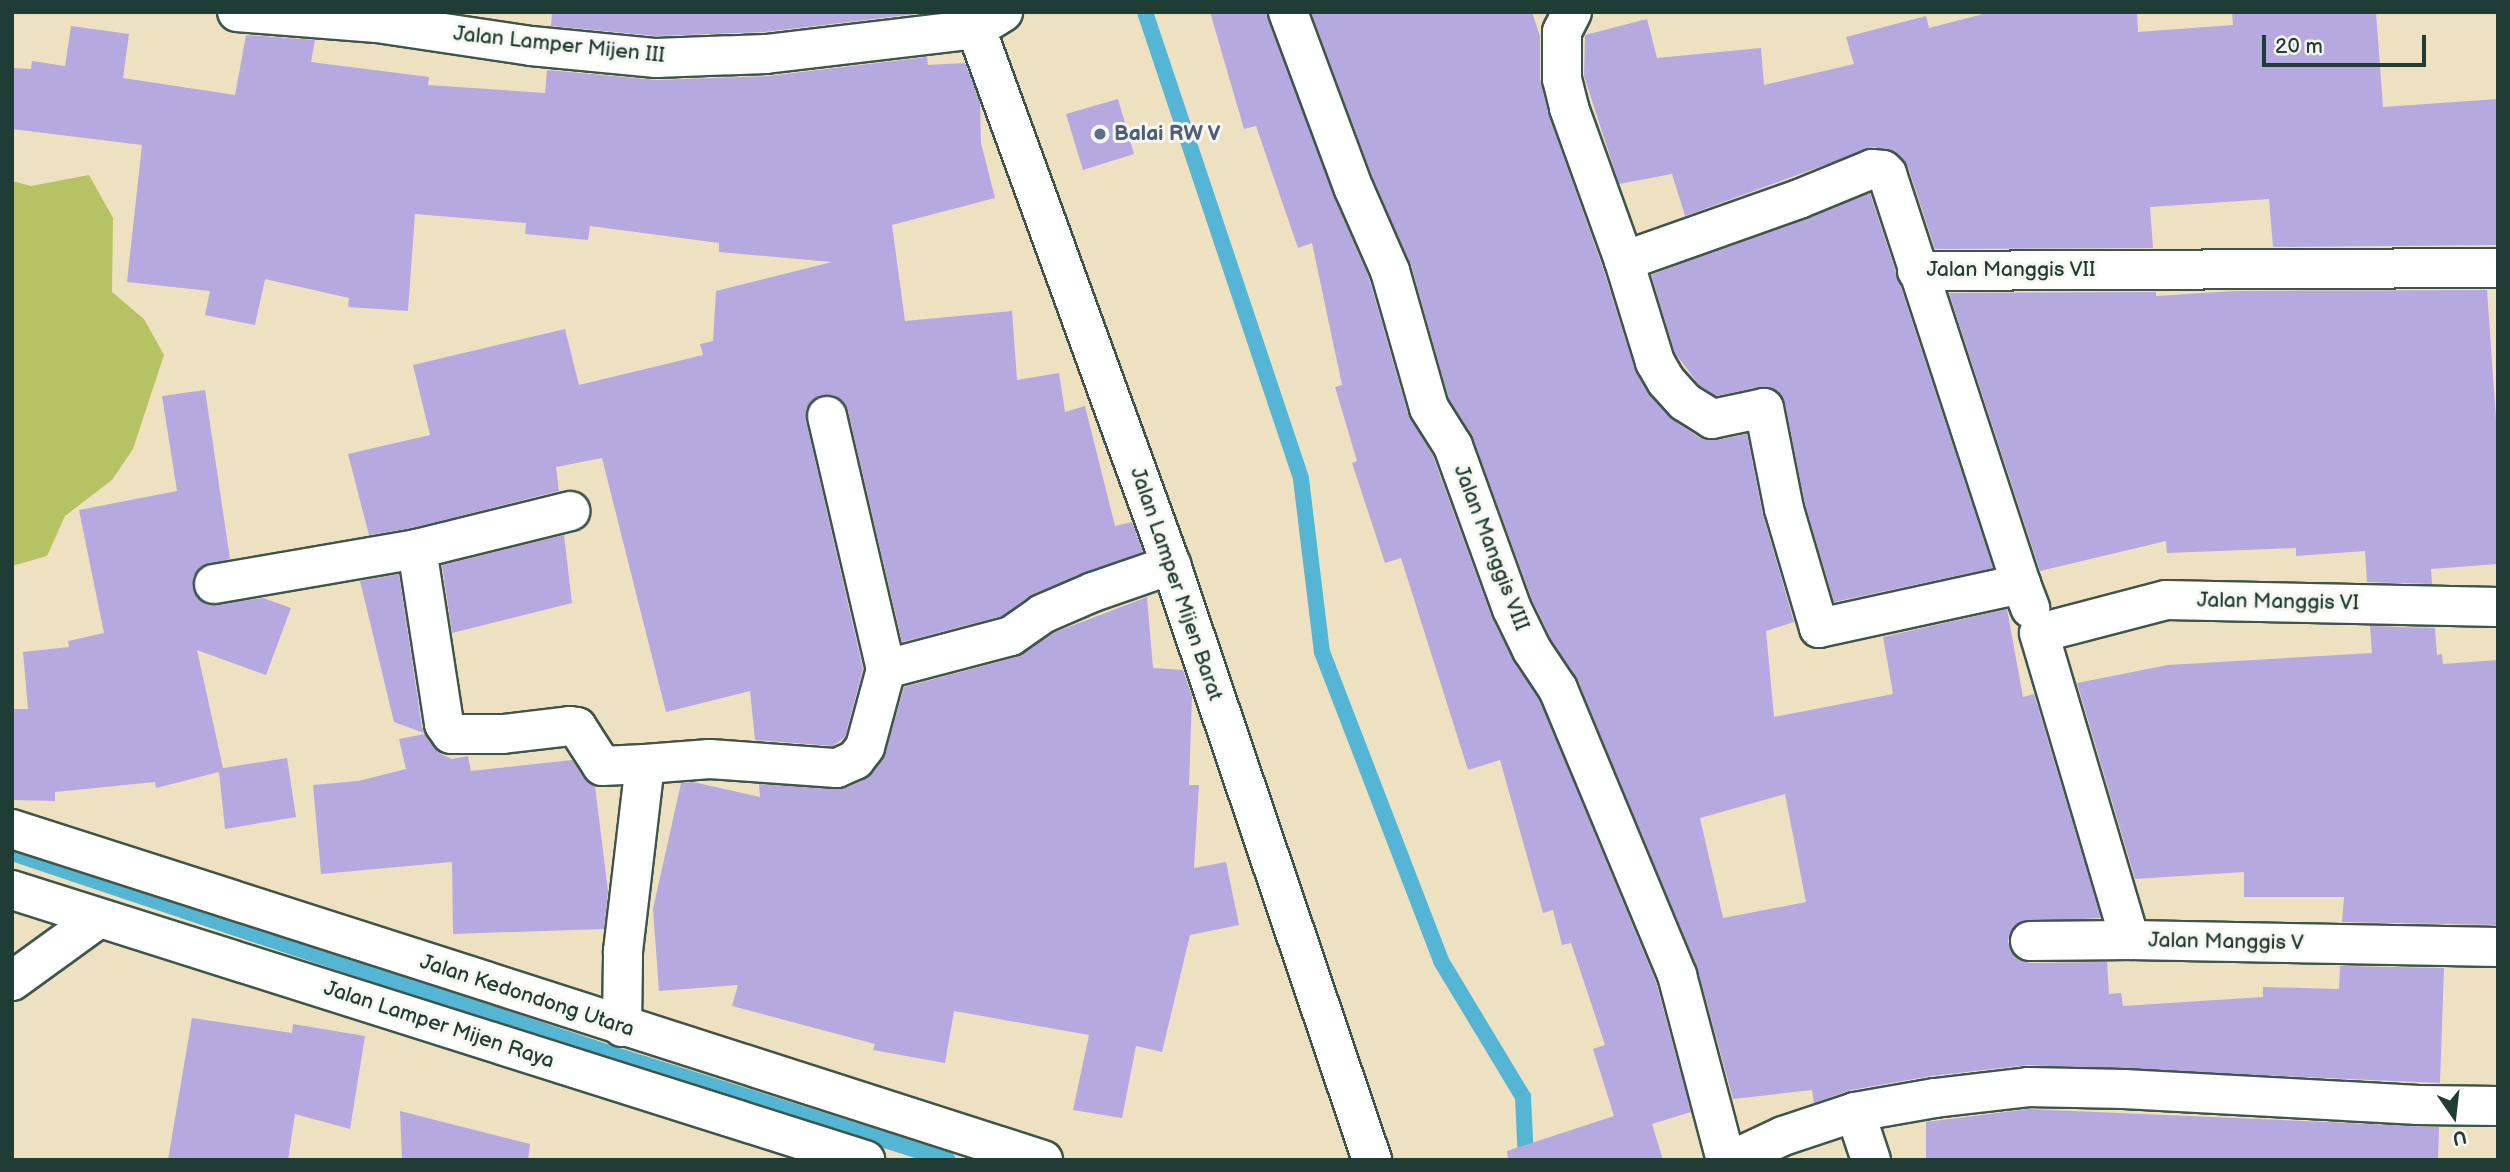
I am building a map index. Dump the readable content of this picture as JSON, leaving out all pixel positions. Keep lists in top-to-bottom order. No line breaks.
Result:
{"streets":{"street":["Jalan Lamper Mijen III","Jalan Manggis VII","Jalan Manggis VIII","Jalan Lamper Mijen Barat","Jalan Manggis VI","Jalan Manggis V","Jalan Kedondong Utara","Jalan Lamper Mijen Raya"]},"crossings":[["Jalan Lamper Mijen III","Jalan Lamper Mijen Barat"],["Jalan Manggis VII","Jalan Manggis V"],["Jalan Manggis VI","Jalan Manggis V"]],"places":["Balai RW V"],"scale_bar":"20 m","north":"bottom"}
